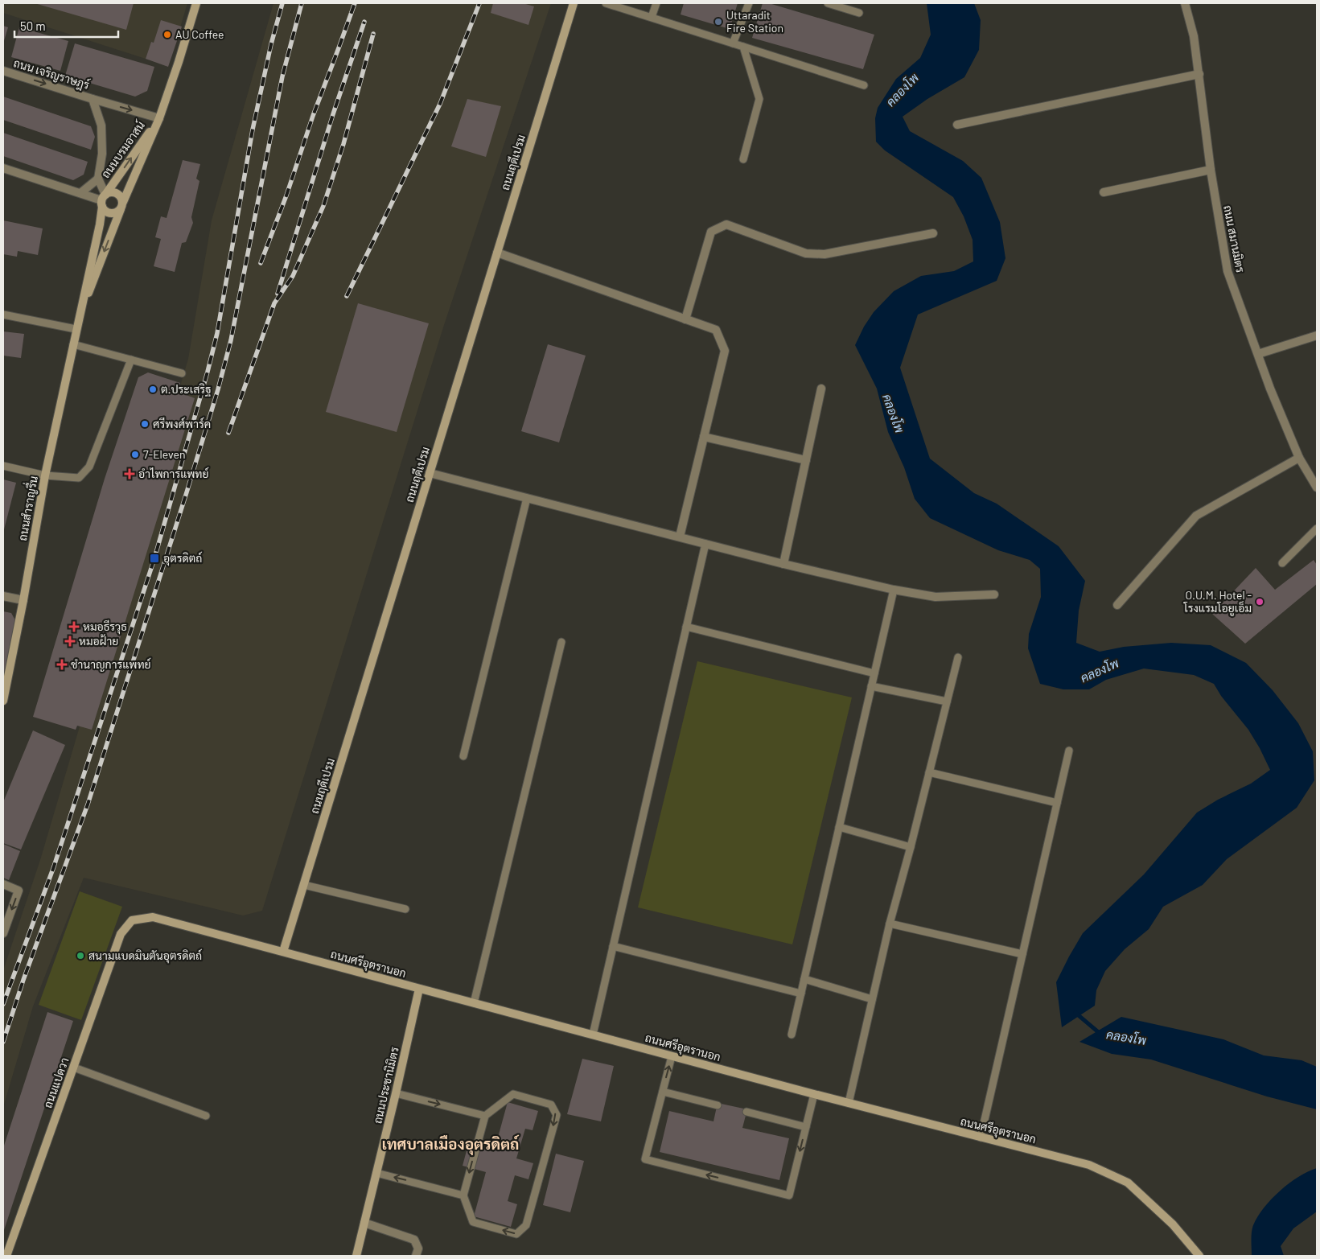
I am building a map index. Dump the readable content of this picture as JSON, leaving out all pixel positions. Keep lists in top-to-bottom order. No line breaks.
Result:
{"streets":{"street":["ถนน เจริญราษฎร์","ถนนบรมอาสน์","ถนนฤดีเปรม","ถนน สมานมิตร","ถนนสำราญรื่น","ถนนศรีอุตรานอก","ถนนแปดวา","ถนนประชานิมิตร"]},"crossings":[["ถนน เจริญราษฎร์","ถนนบรมอาสน์"],["ถนนบรมอาสน์","ถนนสำราญรื่น"],["ถนนฤดีเปรม","ถนนศรีอุตรานอก"],["ถนนศรีอุตรานอก","ถนนแปดวา"],["ถนนศรีอุตรานอก","ถนนประชานิมิตร"]],"one_way":["ถนน เจริญราษฎร์"],"districts":["เทศบาลเมืองอุตรดิตถ์"],"water":["คลองโพ"],"places":{"other":["Uttaradit Fire Station","AU Coffee","ต.ประเสริฐ","ศรีพงศ์พาร์ค","7-Eleven","O.U.M. Hotel - โรงแรมโอยูเอ็ม","สนามแบดมินตันอุตรดิตถ์"],"health":["อำไพการแพทย์","หมอธีรวุธ","หมอฝ้าย","ชำนาญการแพทย์"],"transit":["อุตรดิตถ์"]},"scale_bar":"50 m"}
